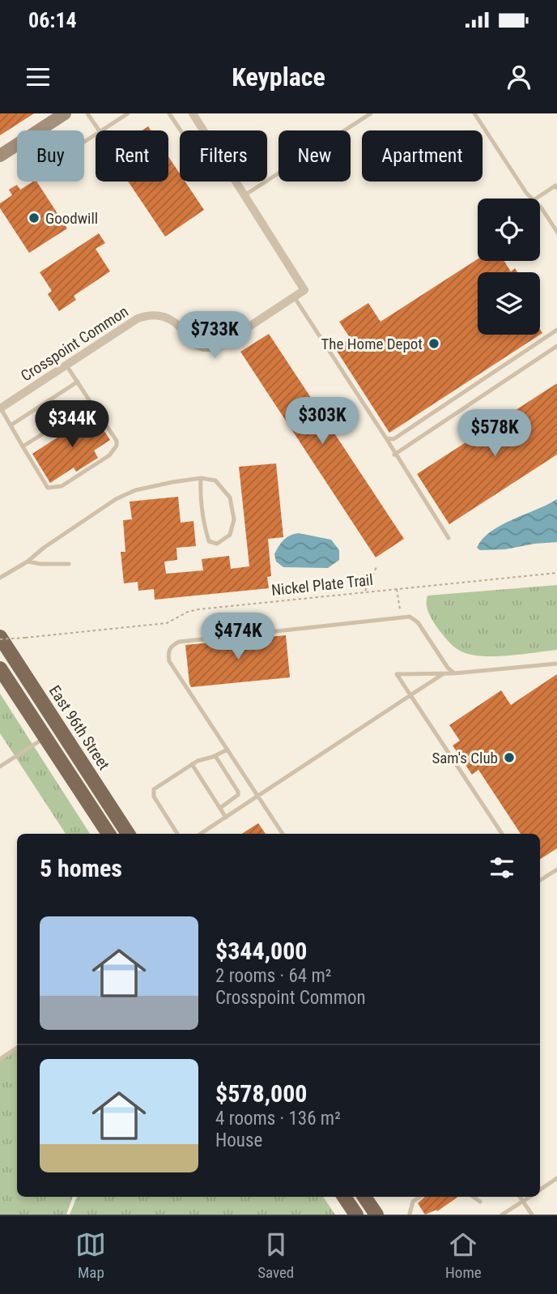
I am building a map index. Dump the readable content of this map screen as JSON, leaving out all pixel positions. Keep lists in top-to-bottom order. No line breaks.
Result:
{"streets":{"main road":["East 96th Street"],"street":["Crosspoint Common"],"path":["Nickel Plate Trail"]},"crossings":[["Nickel Plate Trail","East 96th Street"]],"places":["Goodwill","The Home Depot","Sam's Club"],"page":{"status":"06:14","header":"Keyplace","chip":["Buy","Rent","Filters","New","Apartment"],"price":["$733K","$303K","$344K","$578K","$474K"],"heading":"5 homes","list":[{"name":"$344,000","note":"2 rooms · 64 m² · Crosspoint Common"},{"name":"$578,000","note":"4 rooms · 136 m² · House"}],"tabs":["Map","Saved","Home"]}}
